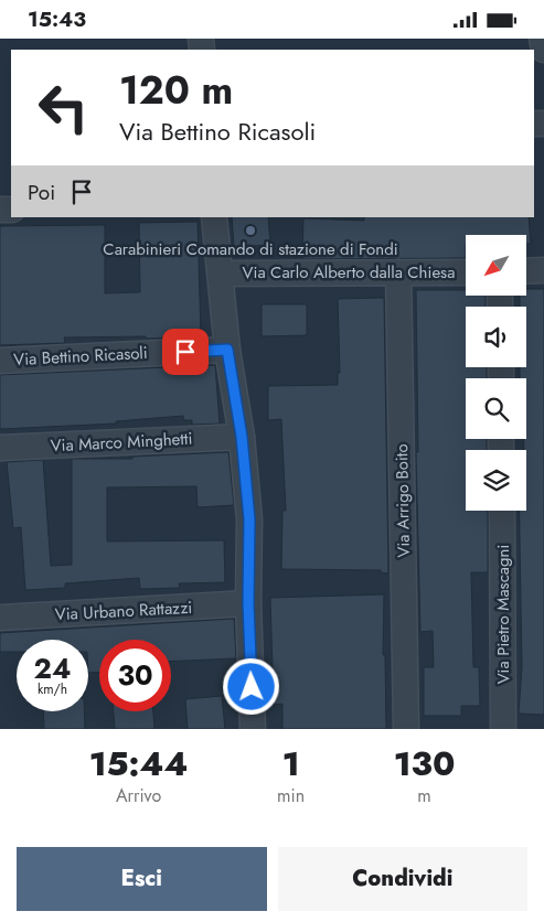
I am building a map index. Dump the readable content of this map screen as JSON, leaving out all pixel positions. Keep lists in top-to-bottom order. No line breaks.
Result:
{"streets":{"street":["Via Carlo Alberto dalla Chiesa","Via Bettino Ricasoli","Via Marco Minghetti","Via Arrigo Boito","Via Urbano Rattazzi","Via Pietro Mascagni"]},"crossings":[["Via Carlo Alberto dalla Chiesa","Via Arrigo Boito"]],"places":["Carabinieri Comando di stazione di Fondi"],"north":"bottom left","page":{"status":"15:43","turn":["120 m","Via Bettino Ricasoli"],"then":"Poi","speed":"24 km/h","limit":"30","eta":["15:44","Arrivo","1","min","130","m"],"buttons":["Esci","Condividi"]}}
